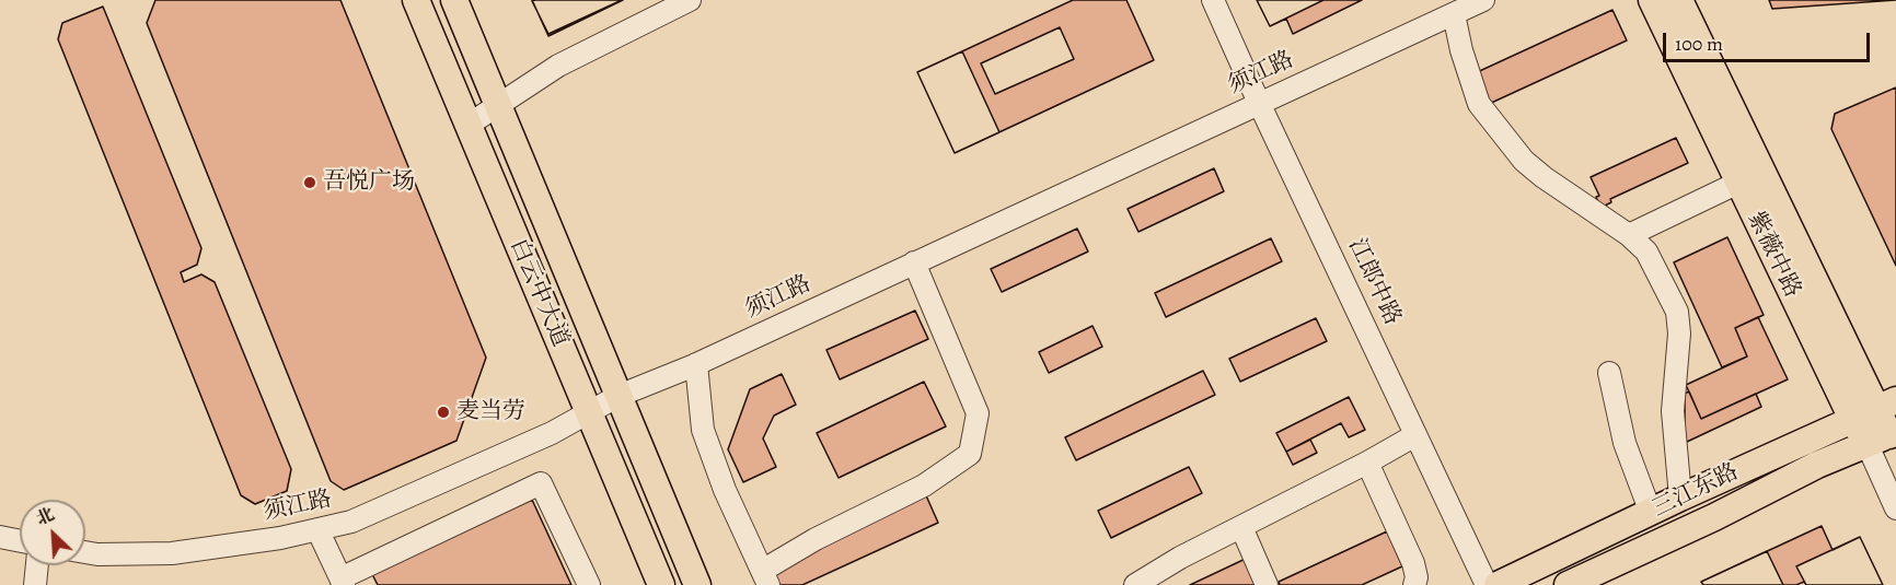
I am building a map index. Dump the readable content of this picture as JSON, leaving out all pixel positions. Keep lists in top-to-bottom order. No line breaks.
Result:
{"streets":{"main road":["紫薇中路","白云中大道","三江东路"],"street":["须江路","江郎中路"]},"crossings":[["须江路","江郎中路"],["须江路","白云中大道"],["紫薇中路","三江东路"]],"places":["吾悦广场","麦当劳"],"scale_bar":"100 m","north":"top left"}
